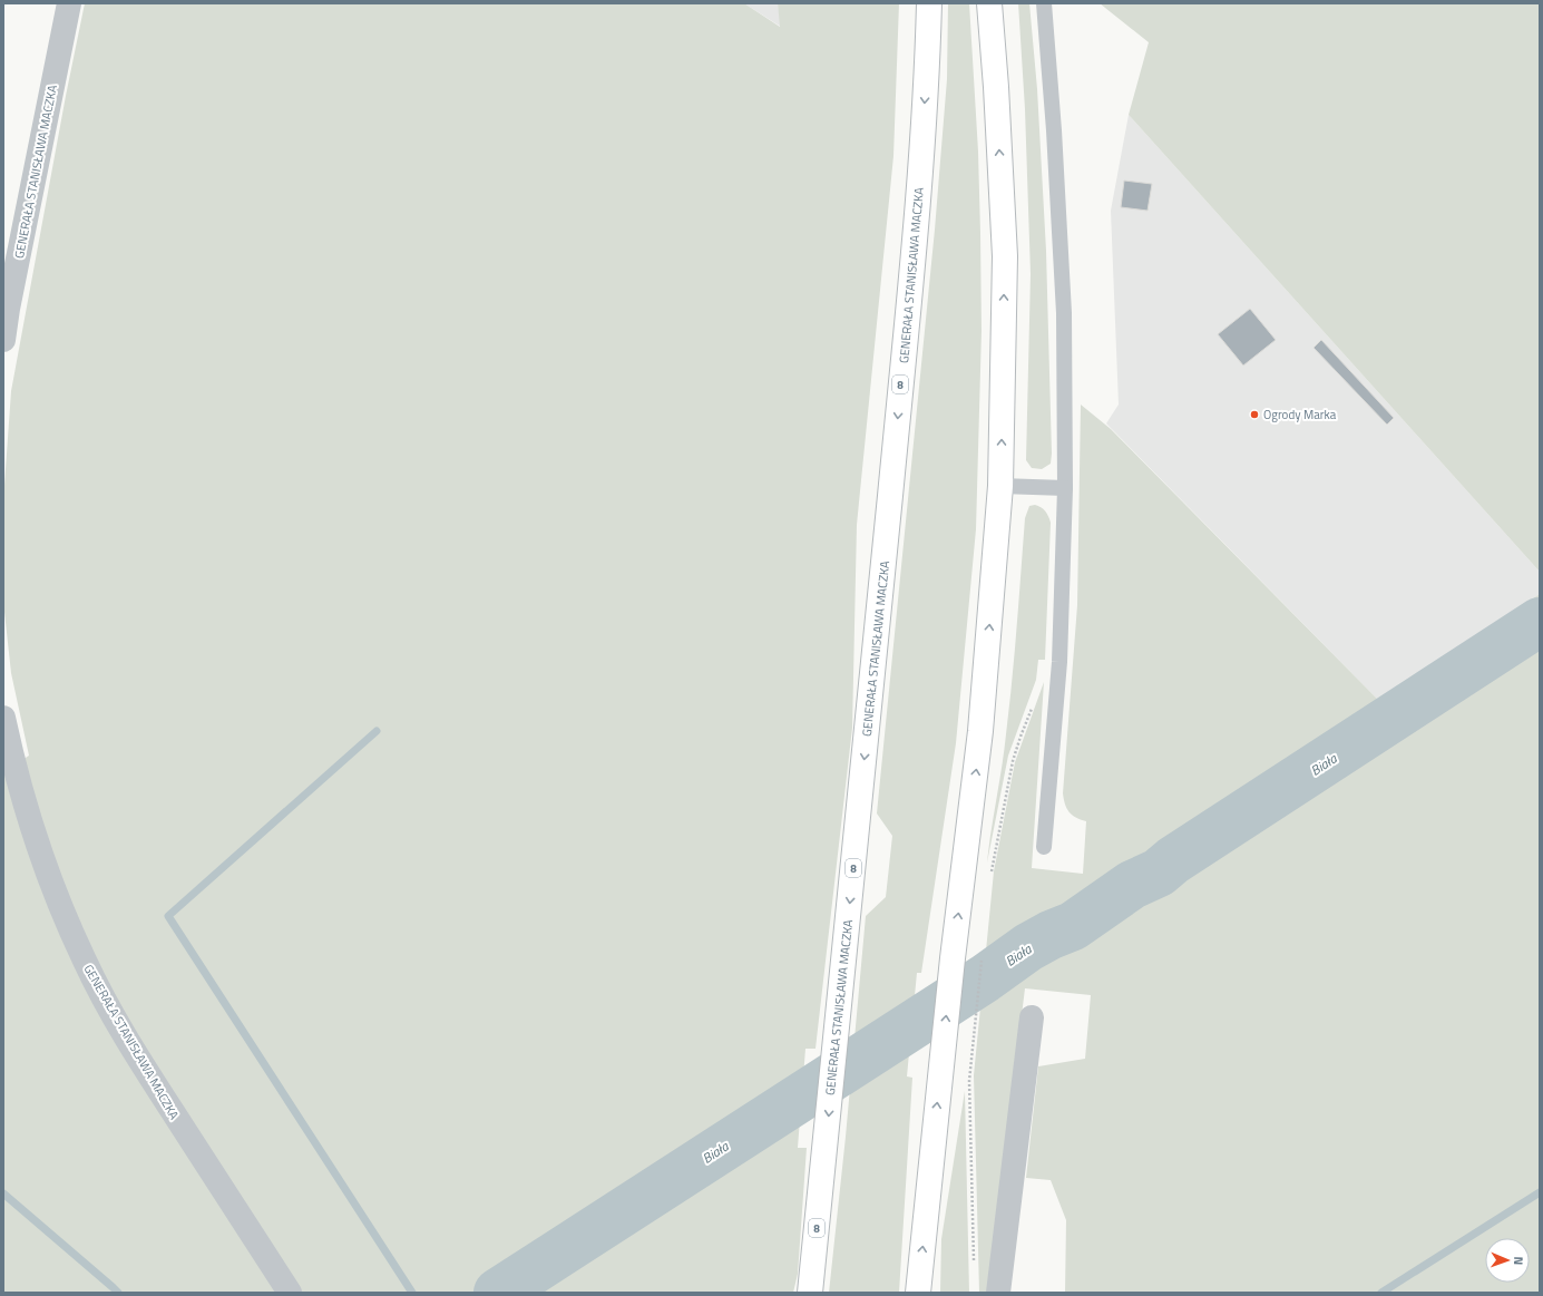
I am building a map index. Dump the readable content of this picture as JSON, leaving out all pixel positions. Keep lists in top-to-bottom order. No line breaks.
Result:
{"streets":{"highway":["GENERAŁA STANISŁAWA MACZKA","8"]},"one_way":["GENERAŁA STANISŁAWA MACZKA"],"water":["Biała"],"places":["Ogrody Marka"],"north":"right"}
